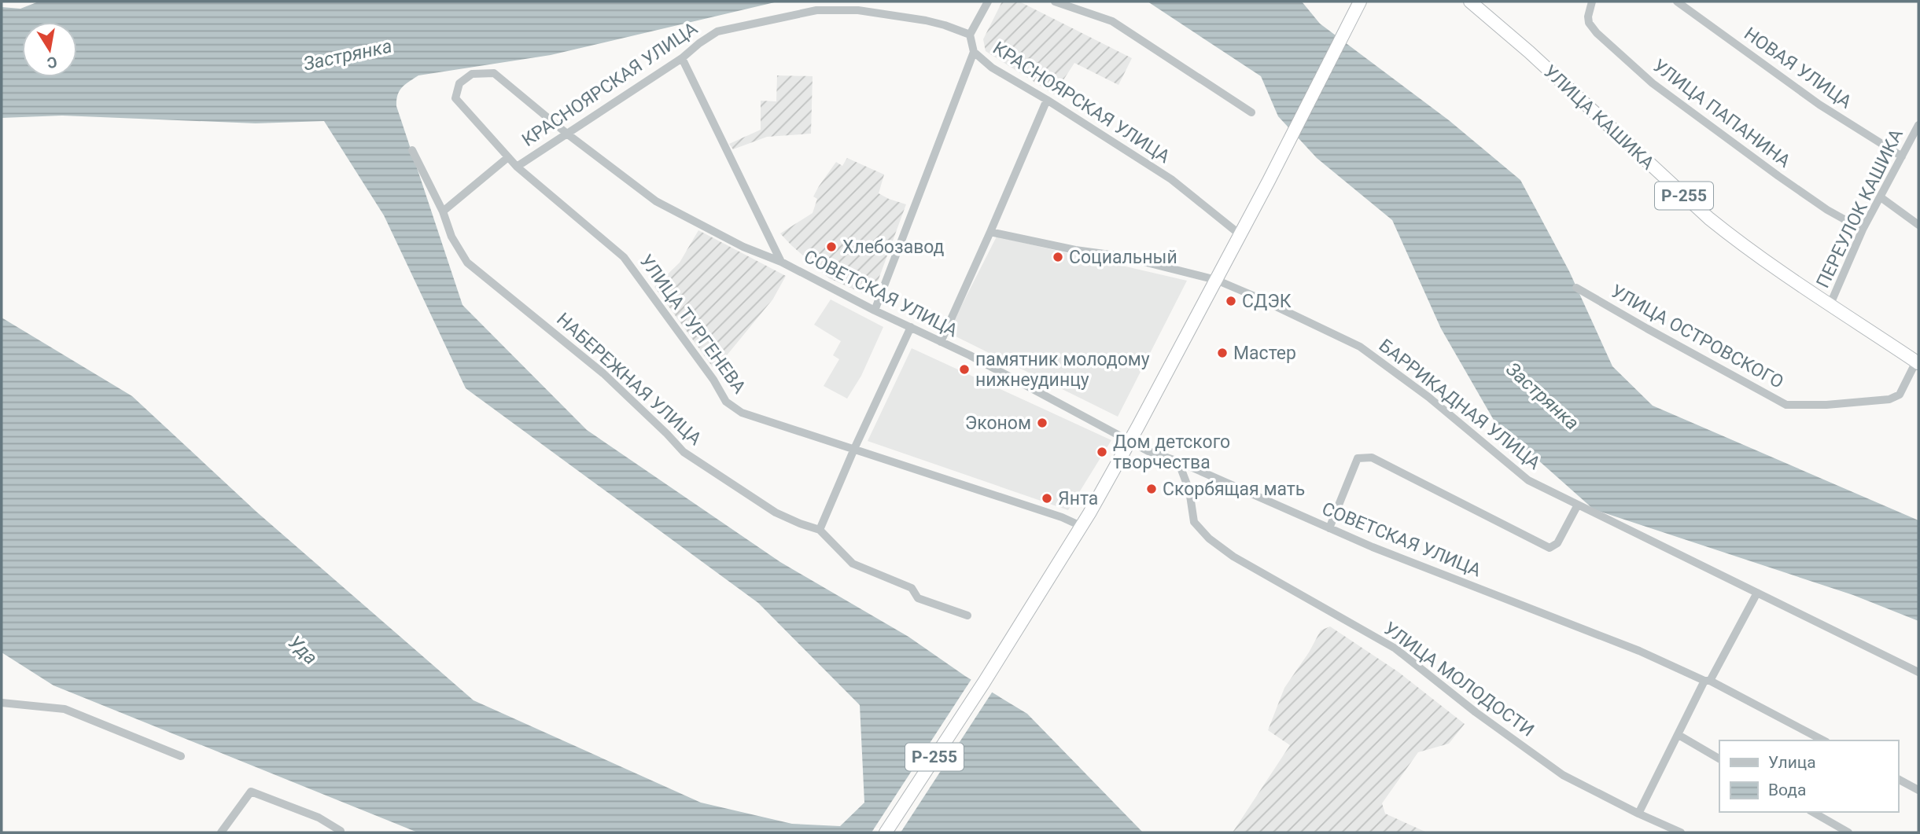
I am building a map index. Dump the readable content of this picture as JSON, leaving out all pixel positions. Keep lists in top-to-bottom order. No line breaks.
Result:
{"streets":{"highway":["УЛИЦА КАШИКА","Р-255"],"street":["НОВАЯ УЛИЦА","КРАСНОЯРСКАЯ УЛИЦА","УЛИЦА ПАПАНИНА","ПЕРЕУЛОК КАШИКА","СОВЕТСКАЯ УЛИЦА","УЛИЦА ТУРГЕНЕВА","УЛИЦА ОСТРОВСКОГО","НАБЕРЕЖНАЯ УЛИЦА","БАРРИКАДНАЯ УЛИЦА","УЛИЦА МОЛОДОСТИ"]},"crossings":[["НОВАЯ УЛИЦА","ПЕРЕУЛОК КАШИКА"],["КРАСНОЯРСКАЯ УЛИЦА","Р-255"],["КРАСНОЯРСКАЯ УЛИЦА","СОВЕТСКАЯ УЛИЦА"],["КРАСНОЯРСКАЯ УЛИЦА","УЛИЦА ТУРГЕНЕВА"],["УЛИЦА ПАПАНИНА","ПЕРЕУЛОК КАШИКА"],["УЛИЦА КАШИКА","ПЕРЕУЛОК КАШИКА"],["УЛИЦА КАШИКА","УЛИЦА ОСТРОВСКОГО"],["Р-255","СОВЕТСКАЯ УЛИЦА"],["Р-255","УЛИЦА ТУРГЕНЕВА"],["Р-255","БАРРИКАДНАЯ УЛИЦА"],["СОВЕТСКАЯ УЛИЦА","УЛИЦА ТУРГЕНЕВА"],["СОВЕТСКАЯ УЛИЦА","УЛИЦА МОЛОДОСТИ"]],"water":["Застрянка","Уда"],"places":["Хлебозавод","Социальный","СДЭК","Мастер","памятник молодому нижнеудинцу","Эконом","Дом детского творчества","Скорбящая мать","Янта"],"legend":["Улица","Вода"],"north":"bottom"}
